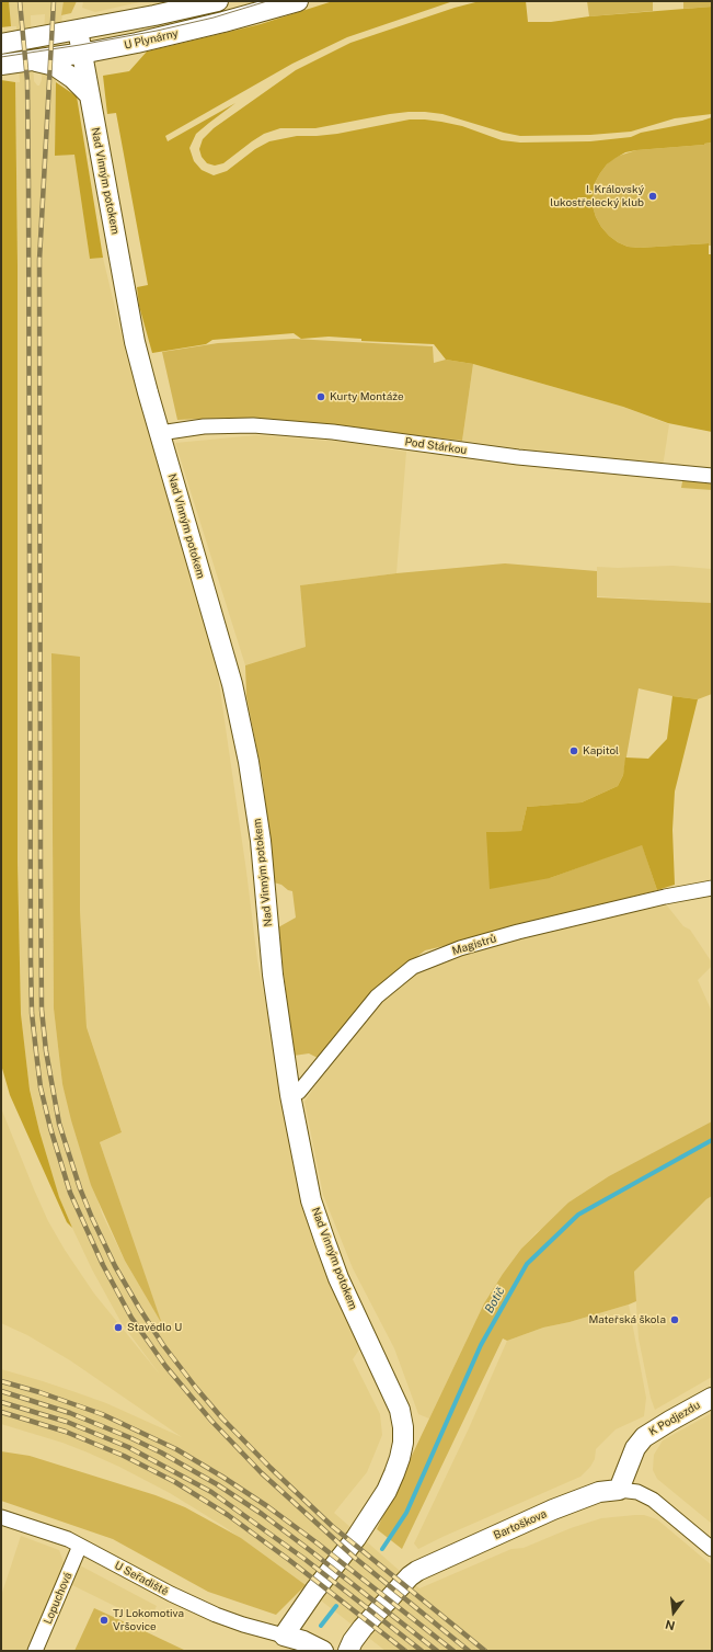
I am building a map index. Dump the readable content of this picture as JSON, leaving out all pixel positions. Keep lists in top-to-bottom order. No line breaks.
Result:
{"streets":{"street":["U Plynárny","Nad Vinným potokem","Pod Stárkou","Magistrů","K Podjezdu","Bartoškova","U Seřadiště","Lopuchová"]},"crossings":[["U Plynárny","Nad Vinným potokem"],["Nad Vinným potokem","Pod Stárkou"],["Nad Vinným potokem","Magistrů"],["Nad Vinným potokem","U Seřadiště"],["K Podjezdu","Bartoškova"],["U Seřadiště","Lopuchová"]],"water":["Botič"],"places":["I. Královský lukostřelecký klub","Kurty Montáže","Kapitol","Mateřská škola","Stavědlo U","TJ Lokomotiva Vršovice"],"north":"bottom"}
